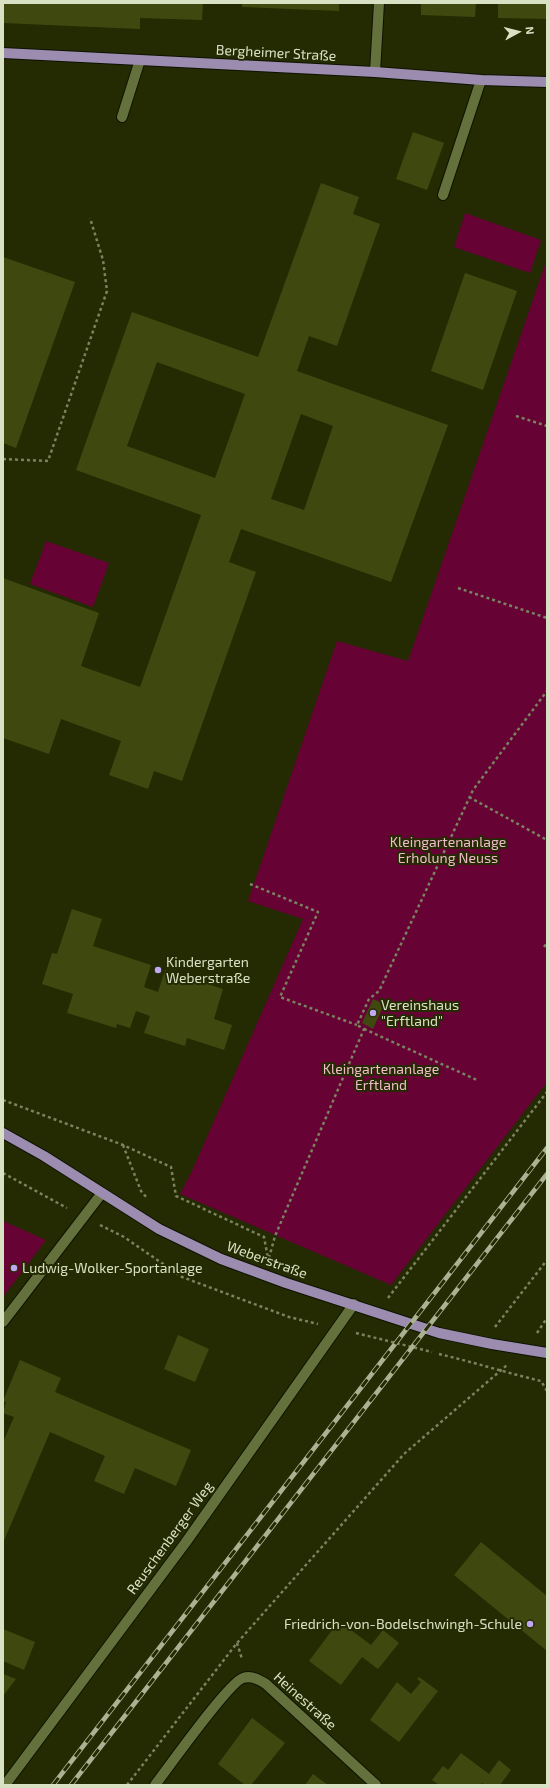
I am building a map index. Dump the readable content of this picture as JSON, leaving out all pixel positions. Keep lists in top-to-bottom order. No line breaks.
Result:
{"streets":{"main road":["Bergheimer Straße","Weberstraße"],"street":["Reuschenberger Weg","Heinestraße"]},"crossings":[["Weberstraße","Reuschenberger Weg"]],"parks":["Kleingartenanlage Erholung Neuss","Kleingartenanlage Erftland"],"places":["Kindergarten Weberstraße","Vereinshaus \"Erftland\"","Ludwig-Wolker-Sportanlage","Friedrich-von-Bodelschwingh-Schule"],"north":"right"}
